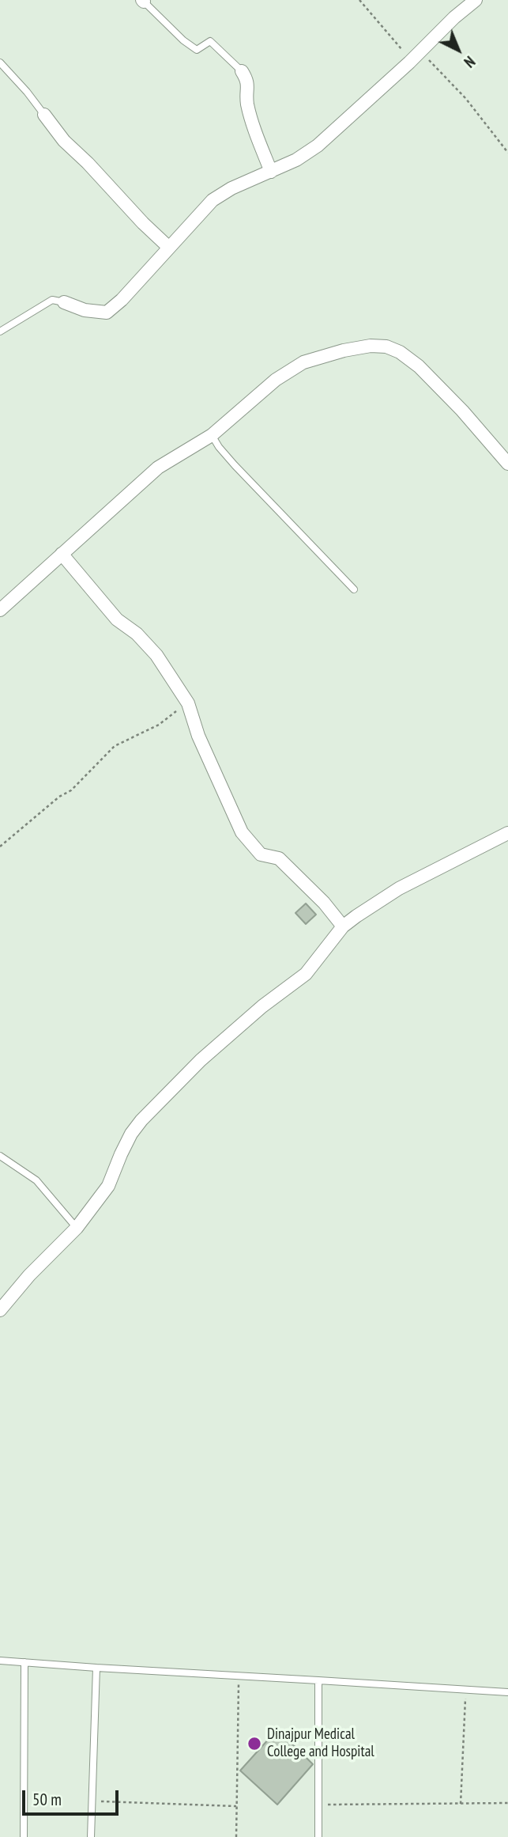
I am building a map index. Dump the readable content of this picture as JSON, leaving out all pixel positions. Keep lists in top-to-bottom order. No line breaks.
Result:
{"places":["Dinajpur Medical College and Hospital"],"scale_bar":"50 m","north":"bottom right"}
